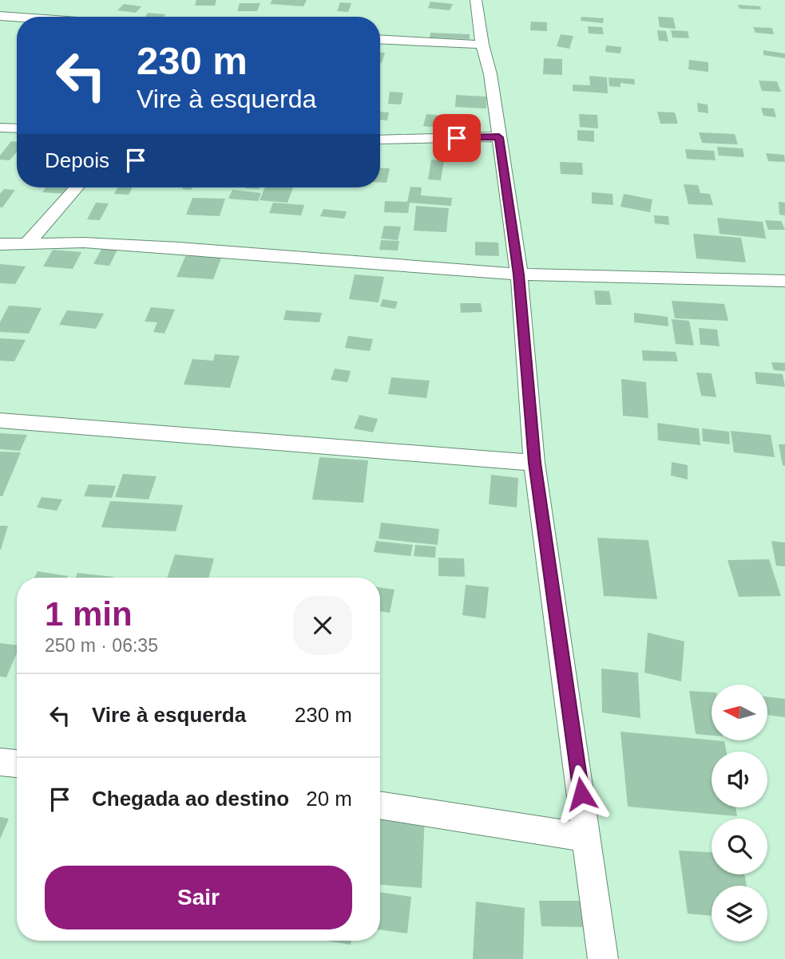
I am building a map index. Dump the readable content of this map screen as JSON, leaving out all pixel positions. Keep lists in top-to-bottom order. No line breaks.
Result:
{"north":"left","page":{"turn":["230 m","Vire à esquerda"],"then":"Depois","heading":["1 min","250 m · 06:35"],"list":[{"name":"Vire à esquerda","value":"230 m"},{"name":"Chegada ao destino","value":"20 m"}],"buttons":"Sair"}}
